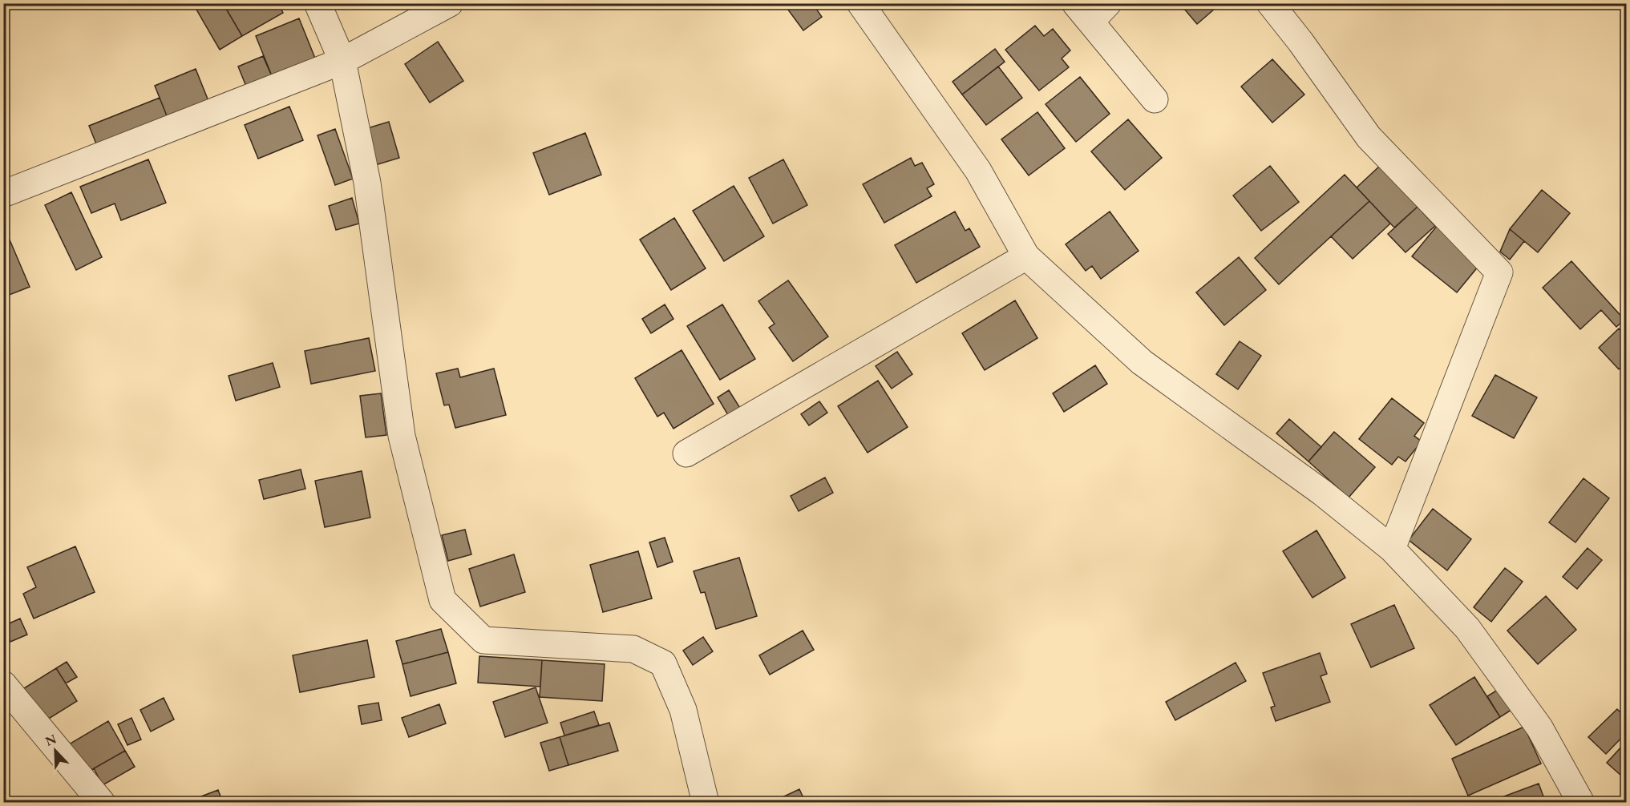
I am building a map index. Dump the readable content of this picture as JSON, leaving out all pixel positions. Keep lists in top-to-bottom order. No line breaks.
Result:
{"north":"top left"}
